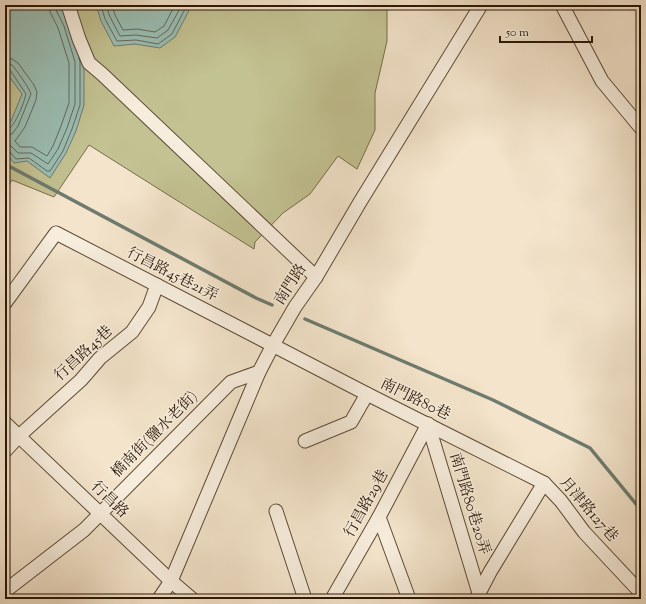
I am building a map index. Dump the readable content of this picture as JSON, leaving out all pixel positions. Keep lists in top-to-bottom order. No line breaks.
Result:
{"streets":{"street":["行昌路45巷21弄","南門路","行昌路45巷","南門路80巷","橋南街(鹽水老街)","行昌路","行昌路29巷","南門路80巷20弄","月津路127巷"]},"crossings":[["行昌路45巷21弄","南門路"],["行昌路45巷21弄","行昌路45巷"],["行昌路45巷21弄","南門路80巷"],["南門路","南門路80巷"],["南門路","橋南街(鹽水老街)"],["南門路","行昌路"],["行昌路45巷","行昌路"],["南門路80巷","行昌路29巷"],["南門路80巷","南門路80巷20弄"],["南門路80巷","月津路127巷"],["橋南街(鹽水老街)","行昌路"],["行昌路29巷","南門路80巷20弄"]],"scale_bar":"50 m"}
